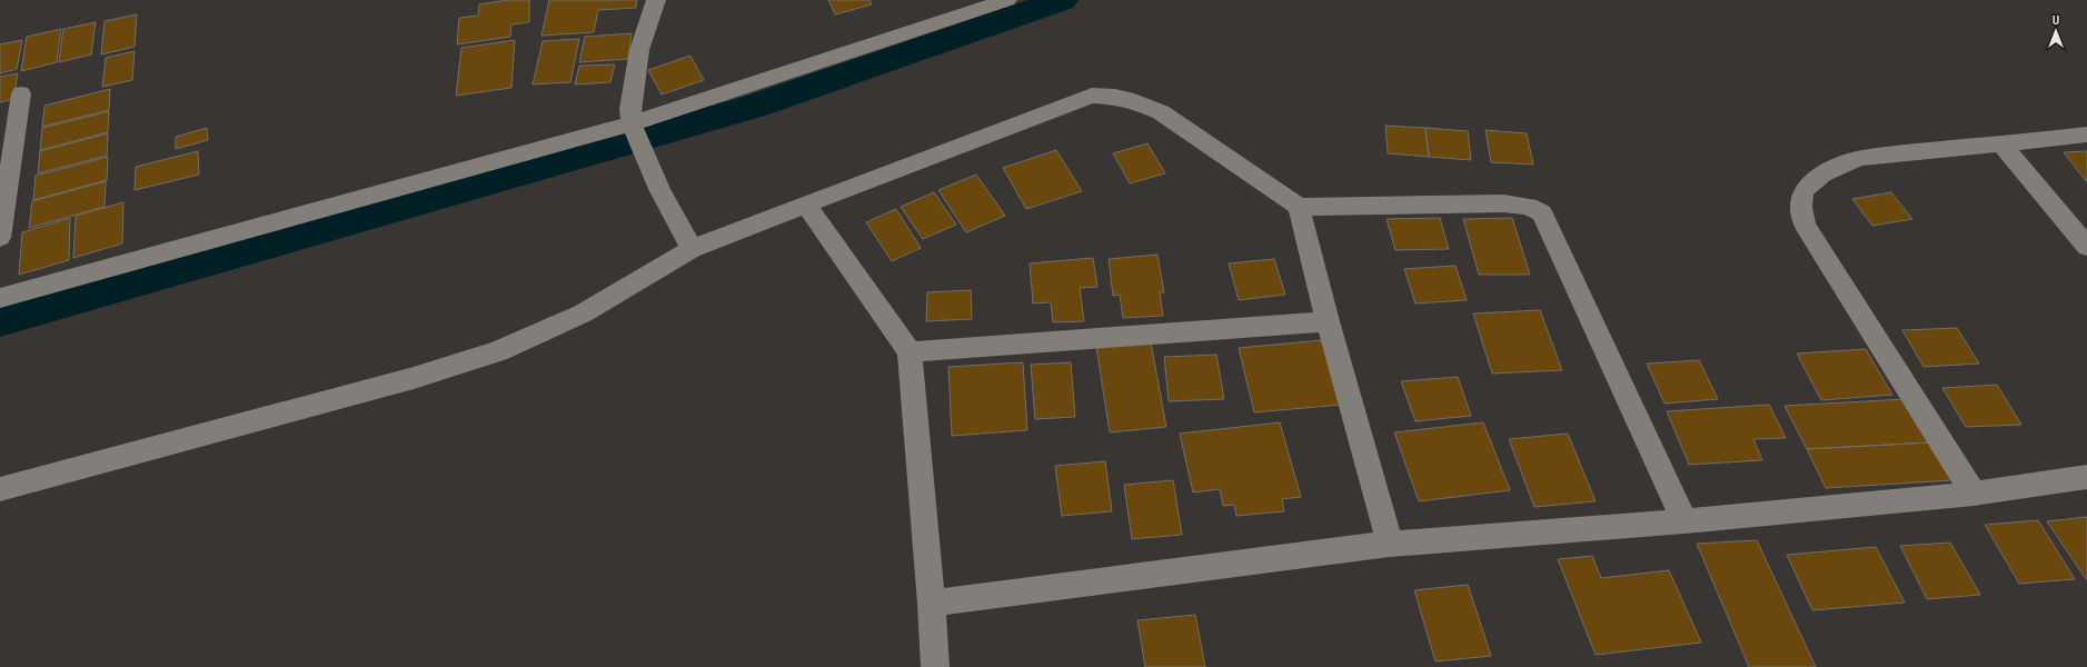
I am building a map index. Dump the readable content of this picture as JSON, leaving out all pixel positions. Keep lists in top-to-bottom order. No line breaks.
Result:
{"north":"top"}
